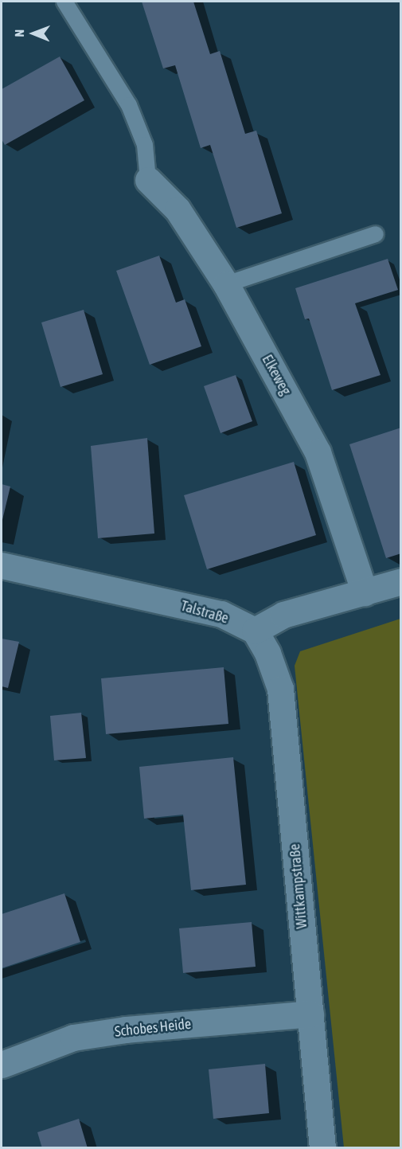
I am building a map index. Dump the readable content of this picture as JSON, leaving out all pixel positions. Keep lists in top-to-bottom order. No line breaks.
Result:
{"streets":{"street":["Elkeweg","Talstraße","Wittkampstraße","Schobes Heide"]},"crossings":[["Talstraße","Wittkampstraße"],["Wittkampstraße","Schobes Heide"]],"north":"left"}
